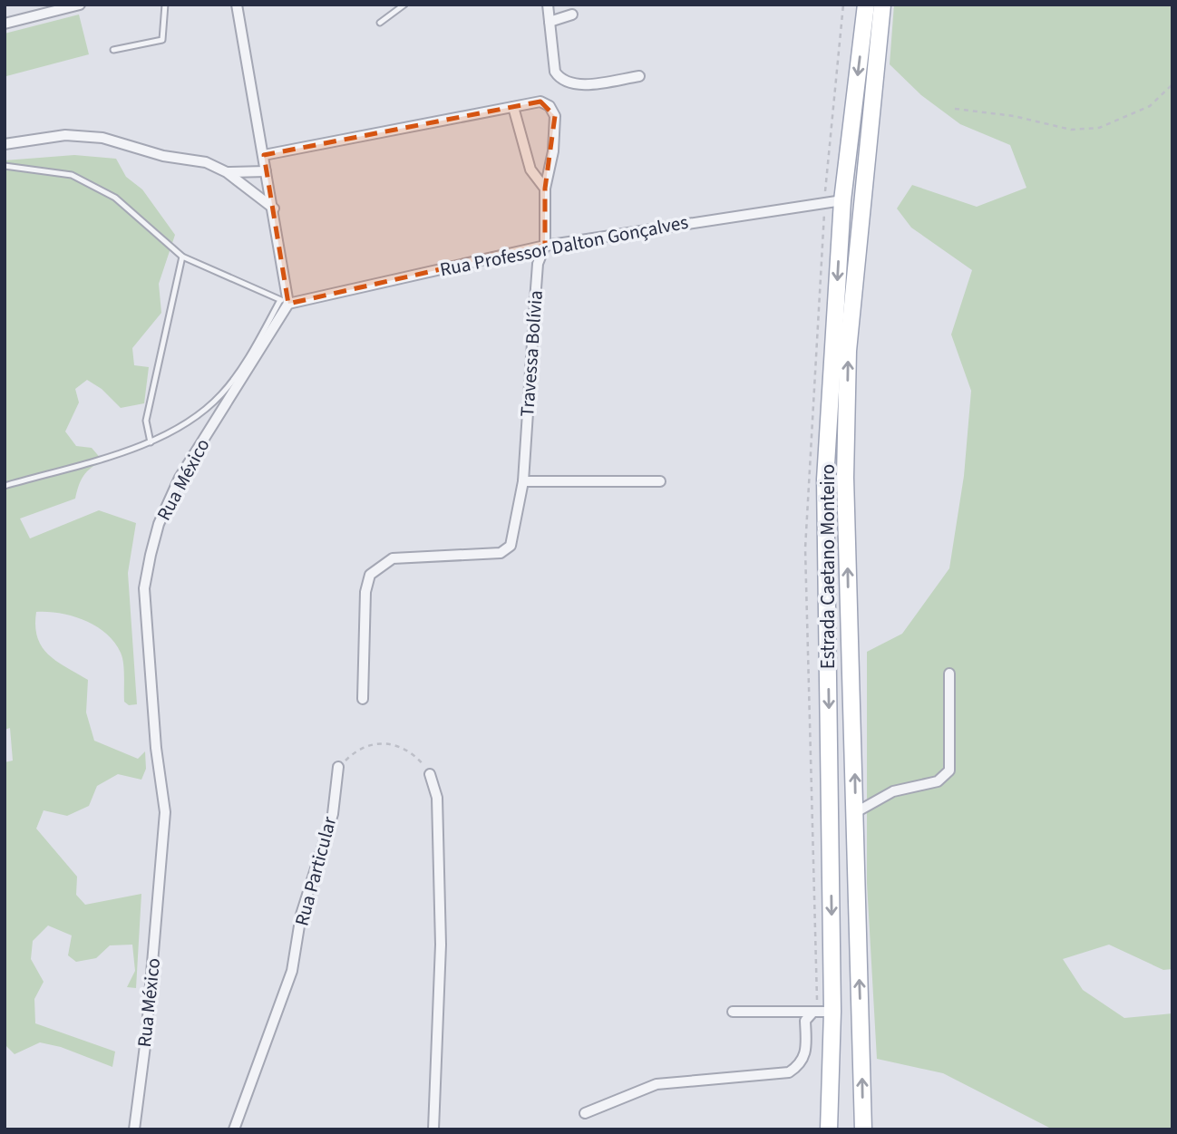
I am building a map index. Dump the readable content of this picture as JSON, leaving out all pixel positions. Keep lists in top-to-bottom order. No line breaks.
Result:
{"streets":{"main road":["Estrada Caetano Monteiro"],"street":["Rua Professor Dalton Gonçalves","Travessa Bolívia","Rua México","Rua Particular"]},"crossings":[["Rua Professor Dalton Gonçalves","Travessa Bolívia"],["Rua Professor Dalton Gonçalves","Rua México"],["Rua Professor Dalton Gonçalves","Estrada Caetano Monteiro"]]}
